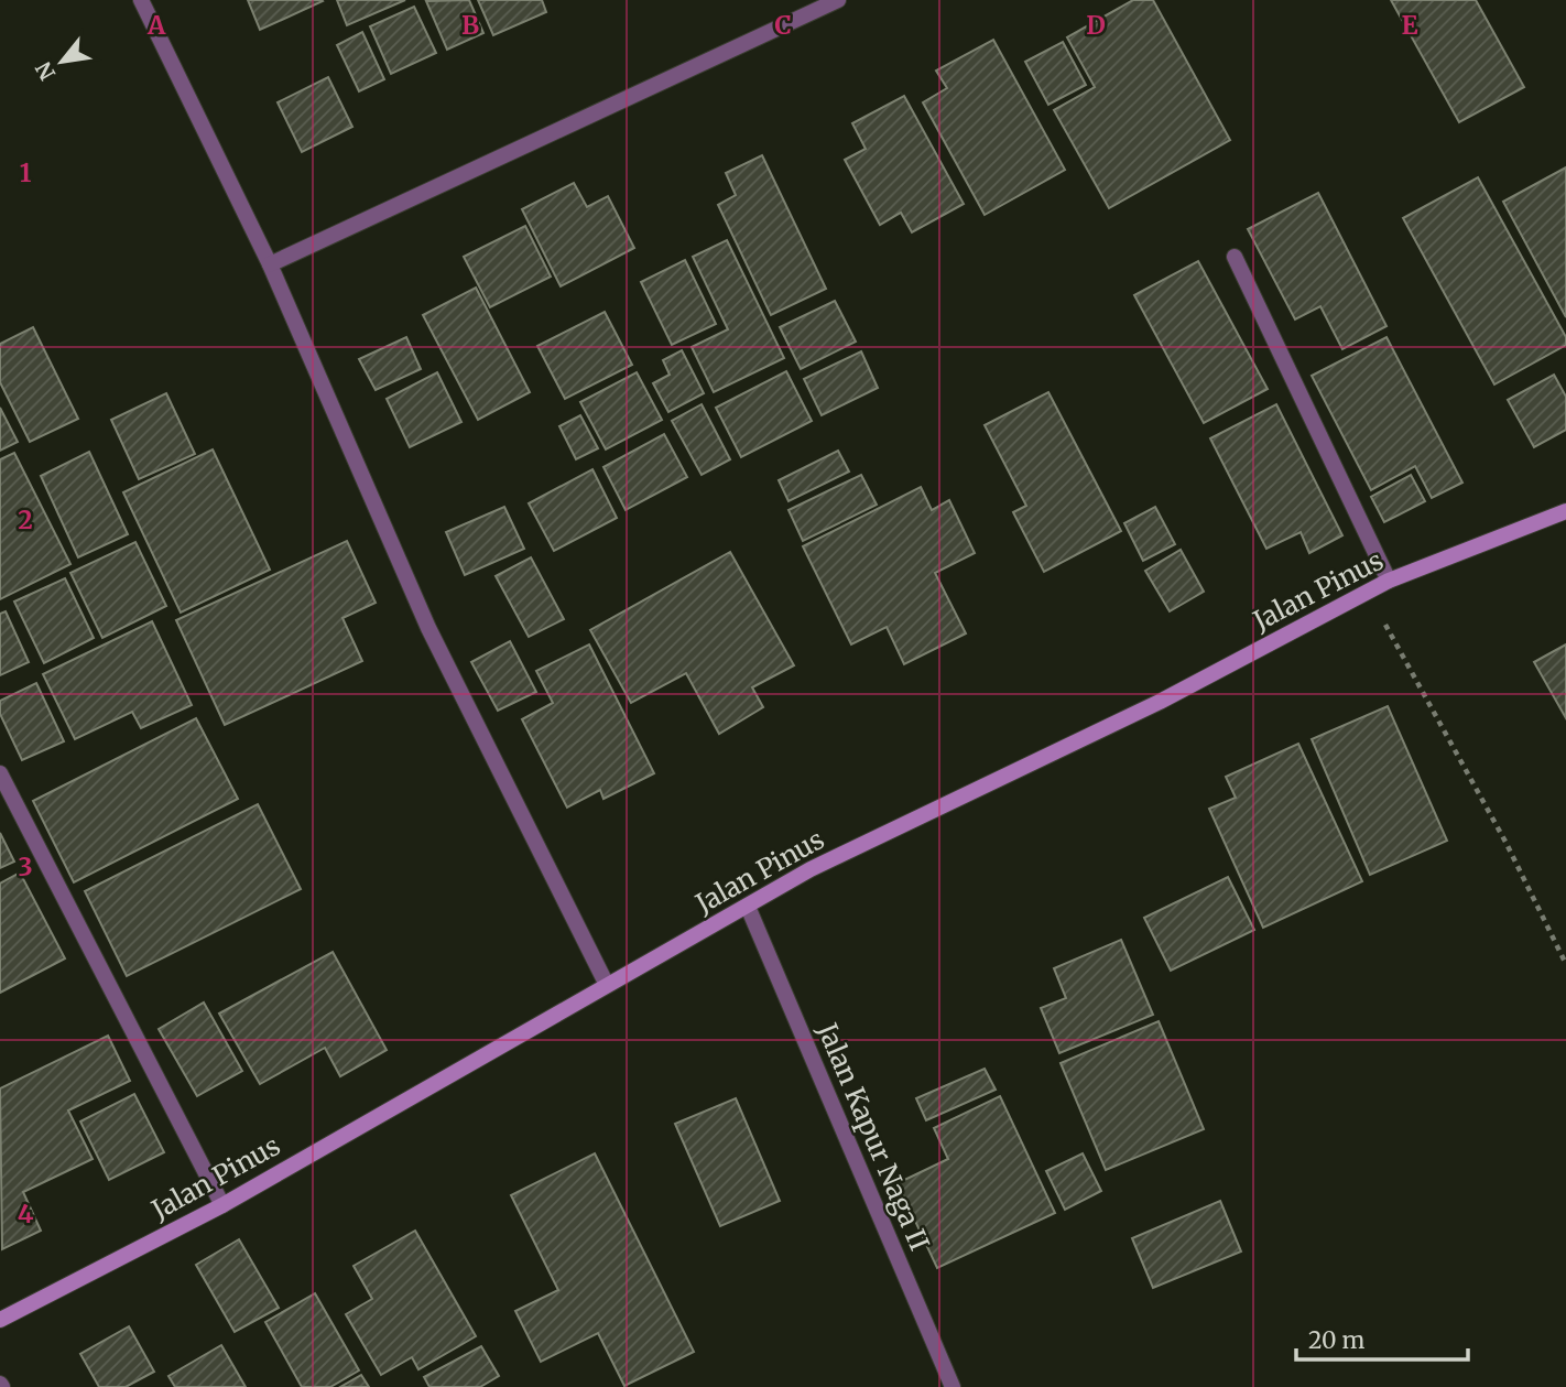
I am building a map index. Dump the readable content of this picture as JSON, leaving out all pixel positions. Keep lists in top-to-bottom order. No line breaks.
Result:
{"streets":{"street":["Jalan Pinus","Jalan Kapur Naga II"]},"crossings":[["Jalan Pinus","Jalan Kapur Naga II"]],"scale_bar":"20 m","north":"bottom left","grid":{"columns":["A","B","C","D","E"],"rows":["1","2","3","4"]}}
